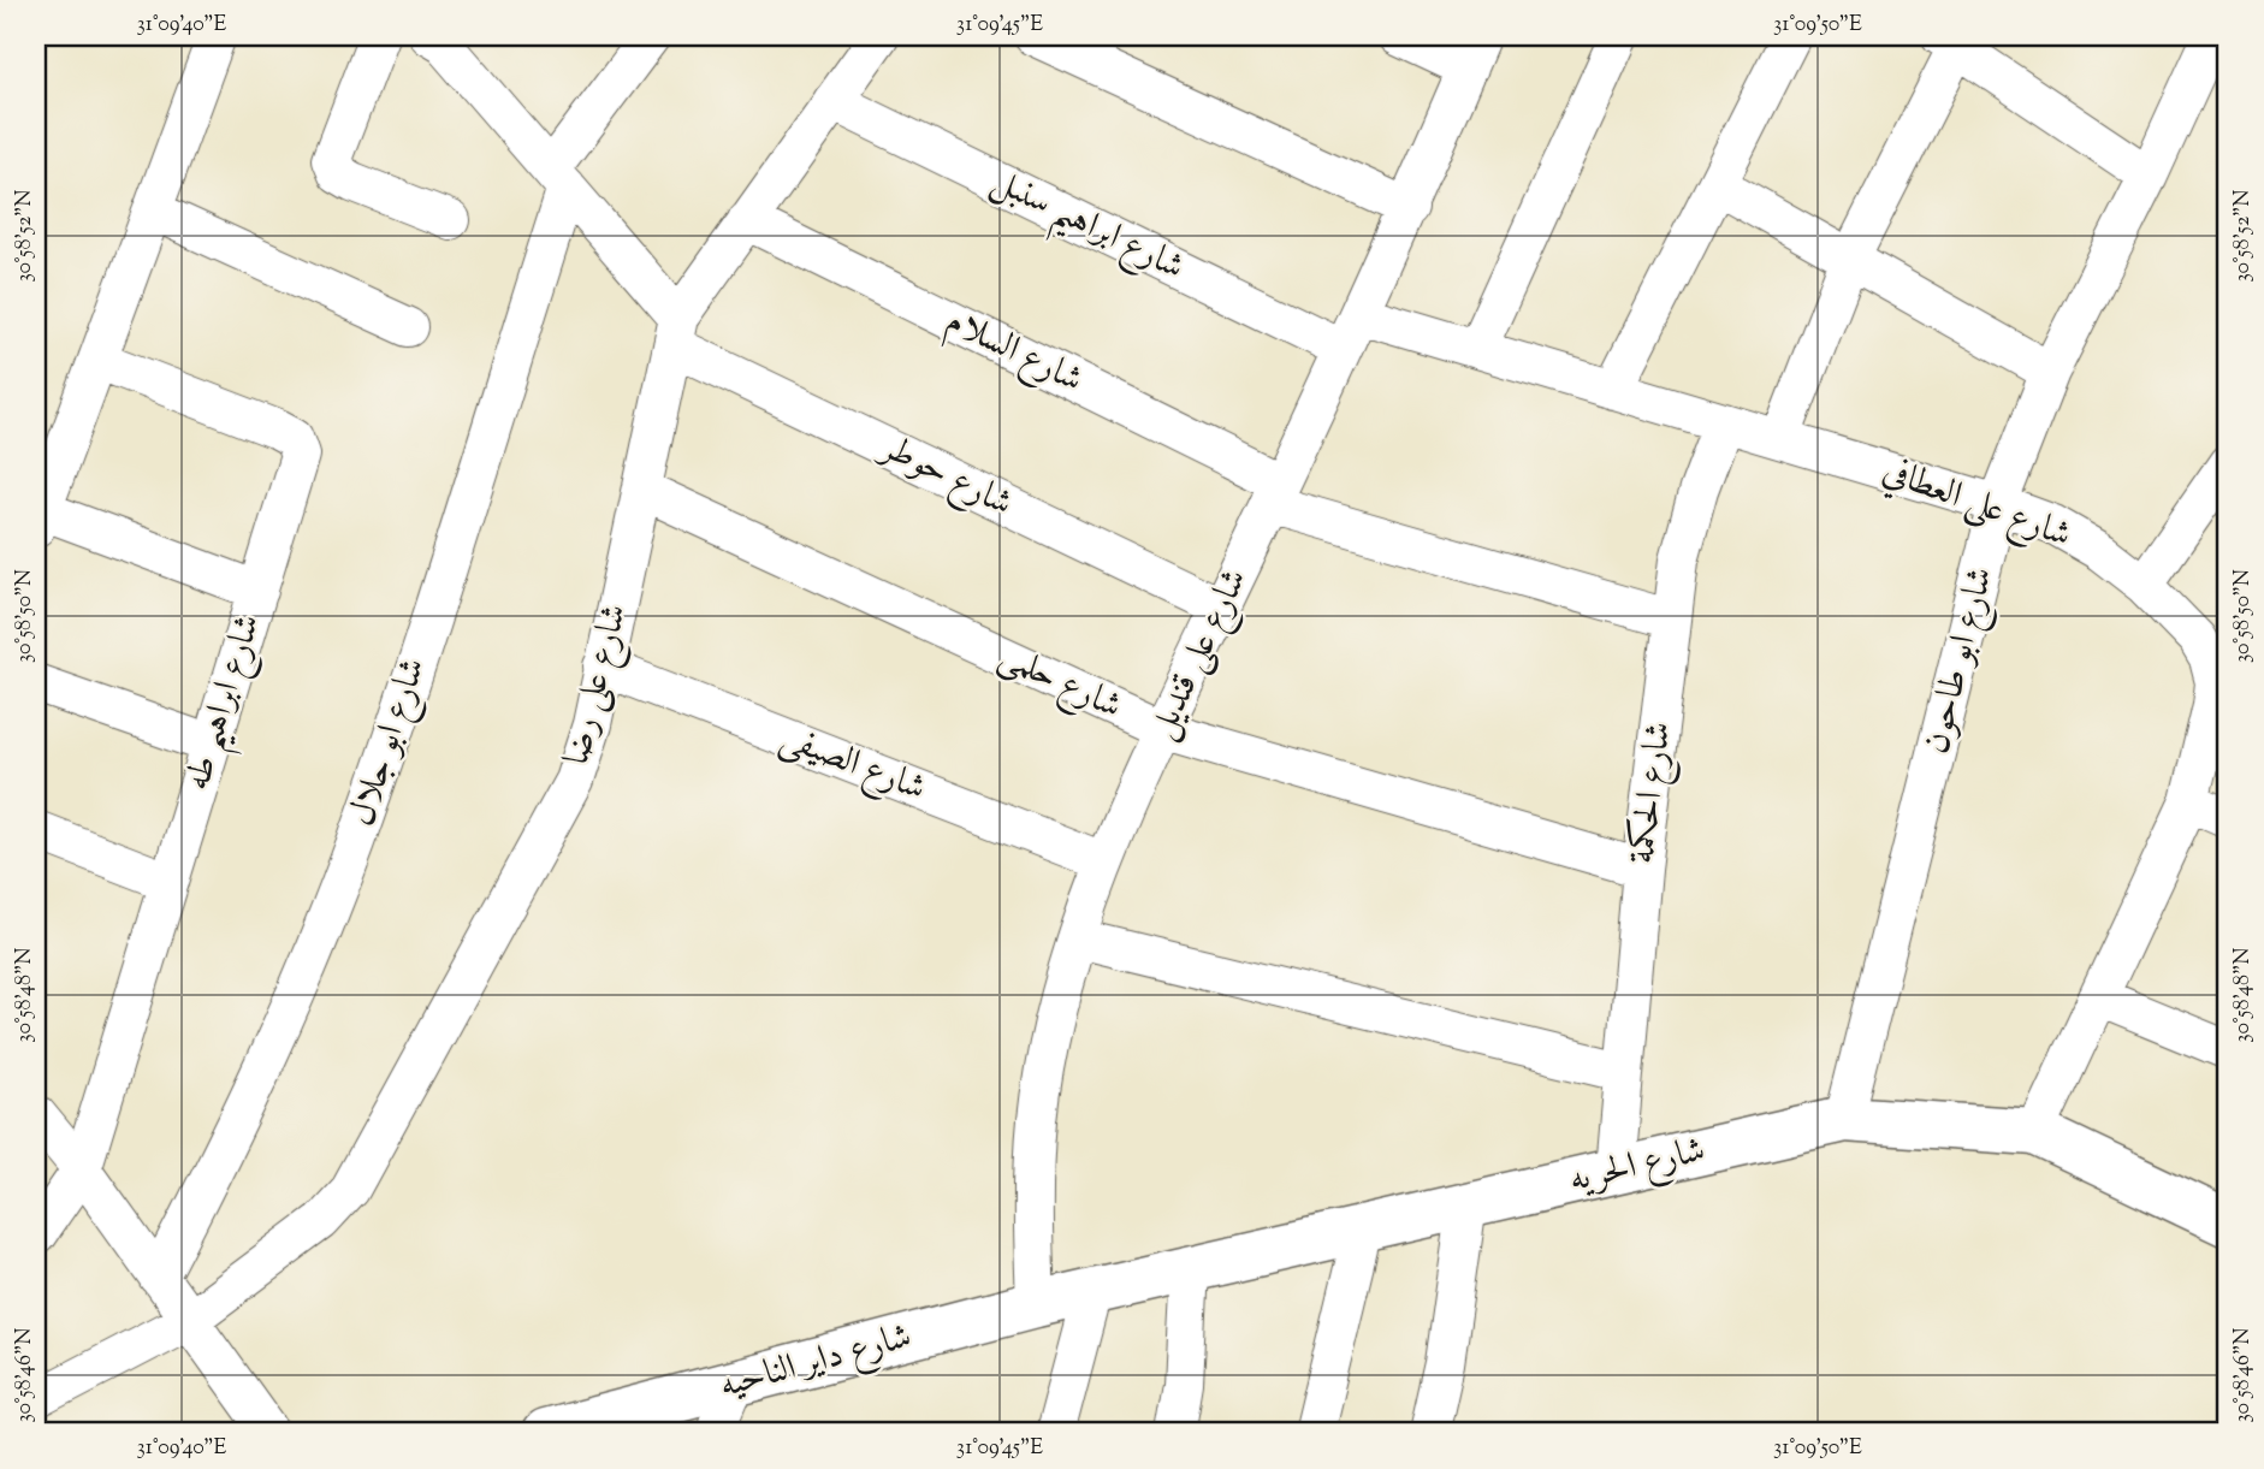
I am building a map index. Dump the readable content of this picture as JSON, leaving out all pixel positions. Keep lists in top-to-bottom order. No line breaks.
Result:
{"streets":{"street":["شارع ابراهيم سنبل","شارع السلام","شارع حوطر","شارع على العطافي","شارع على قنديل","شارع ابو طاحون","شارع حلمى","شارع على رضا","شارع ابراهيم طه","شارع ابو جلال","شارع الصيفى","شارع الحكمة","شارع الحريه","شارع داير الناحيه"]},"crossings":[["شارع ابراهيم سنبل","شارع على قنديل"],["شارع ابراهيم سنبل","شارع على رضا"],["شارع السلام","شارع على قنديل"],["شارع السلام","شارع على رضا"],["شارع السلام","شارع الحكمة"],["شارع حوطر","شارع على قنديل"],["شارع حوطر","شارع على رضا"],["شارع على العطافي","شارع على قنديل"],["شارع على العطافي","شارع ابو طاحون"],["شارع على العطافي","شارع الحكمة"],["شارع على العطافي","شارع الحريه"],["شارع على قنديل","شارع حلمى"],["شارع على قنديل","شارع الصيفى"],["شارع على قنديل","شارع الحريه"],["شارع على قنديل","شارع داير الناحيه"],["شارع ابو طاحون","شارع الحريه"],["شارع حلمى","شارع على رضا"],["شارع حلمى","شارع الحكمة"],["شارع على رضا","شارع الصيفى"],["شارع الحكمة","شارع الحريه"],["شارع الحريه","شارع داير الناحيه"]],"coordinates":["31°09'40\"E","31°09'45\"E","31°09'50\"E","30°58'52\"N","30°58'50\"N","30°58'48\"N","30°58'46\"N"]}
